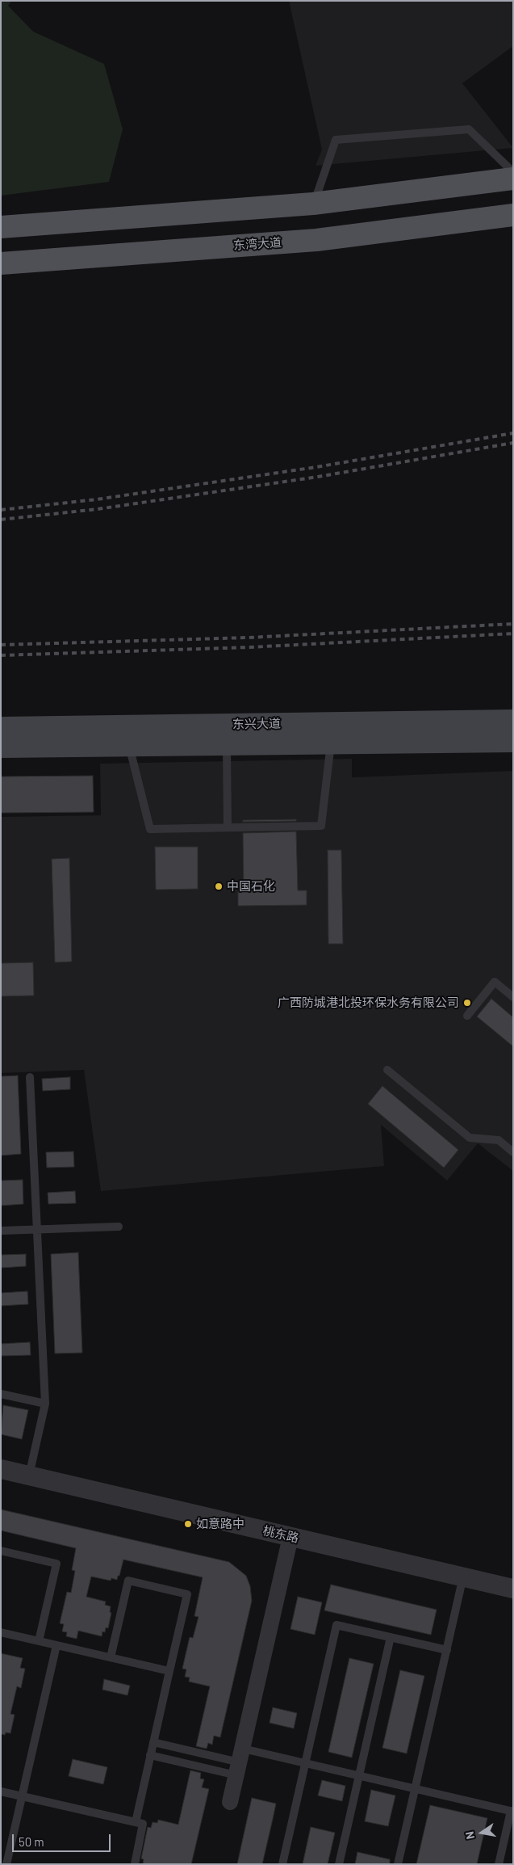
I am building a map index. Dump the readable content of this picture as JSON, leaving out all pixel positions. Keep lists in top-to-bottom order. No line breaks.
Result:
{"streets":{"main road":["东湾大道","东兴大道"],"street":["桃东路"]},"places":["中国石化","广西防城港北投环保水务有限公司","如意路中"],"scale_bar":"50 m","north":"left"}
